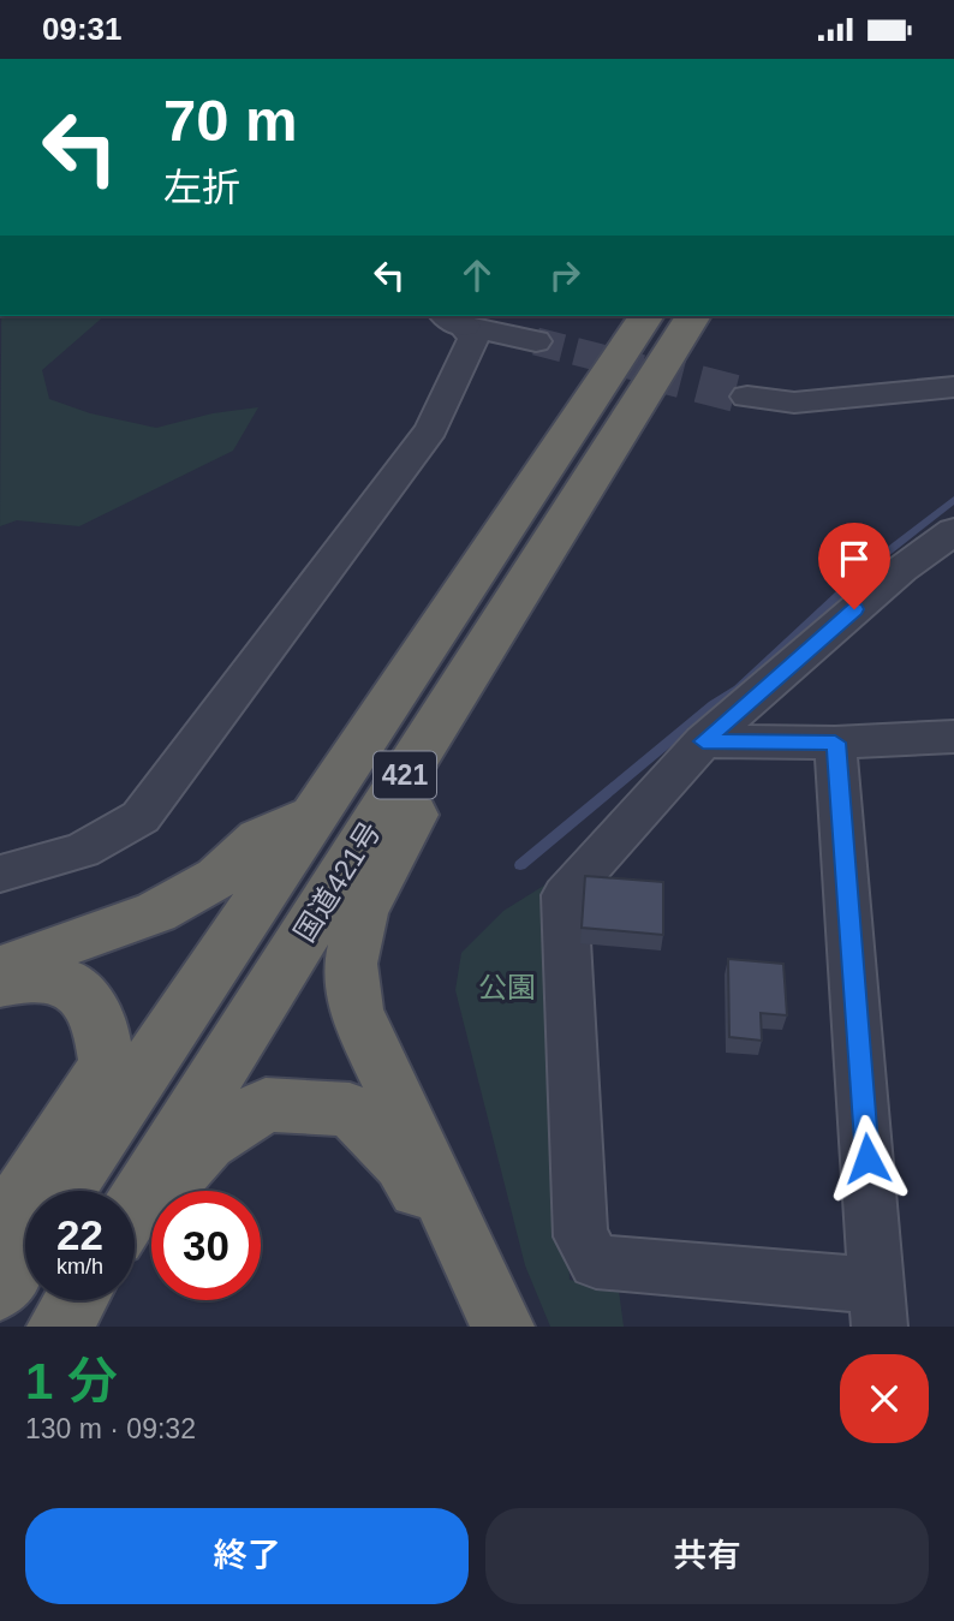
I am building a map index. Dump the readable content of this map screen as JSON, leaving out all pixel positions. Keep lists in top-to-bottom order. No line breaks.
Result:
{"streets":{"highway":["421","国道421号"]},"parks":["公園"],"page":{"status":"09:31","turn":["70 m","左折"],"speed":"22 km/h","limit":"30","heading":["1 分","130 m · 09:32"],"buttons":["終了","共有"]}}
